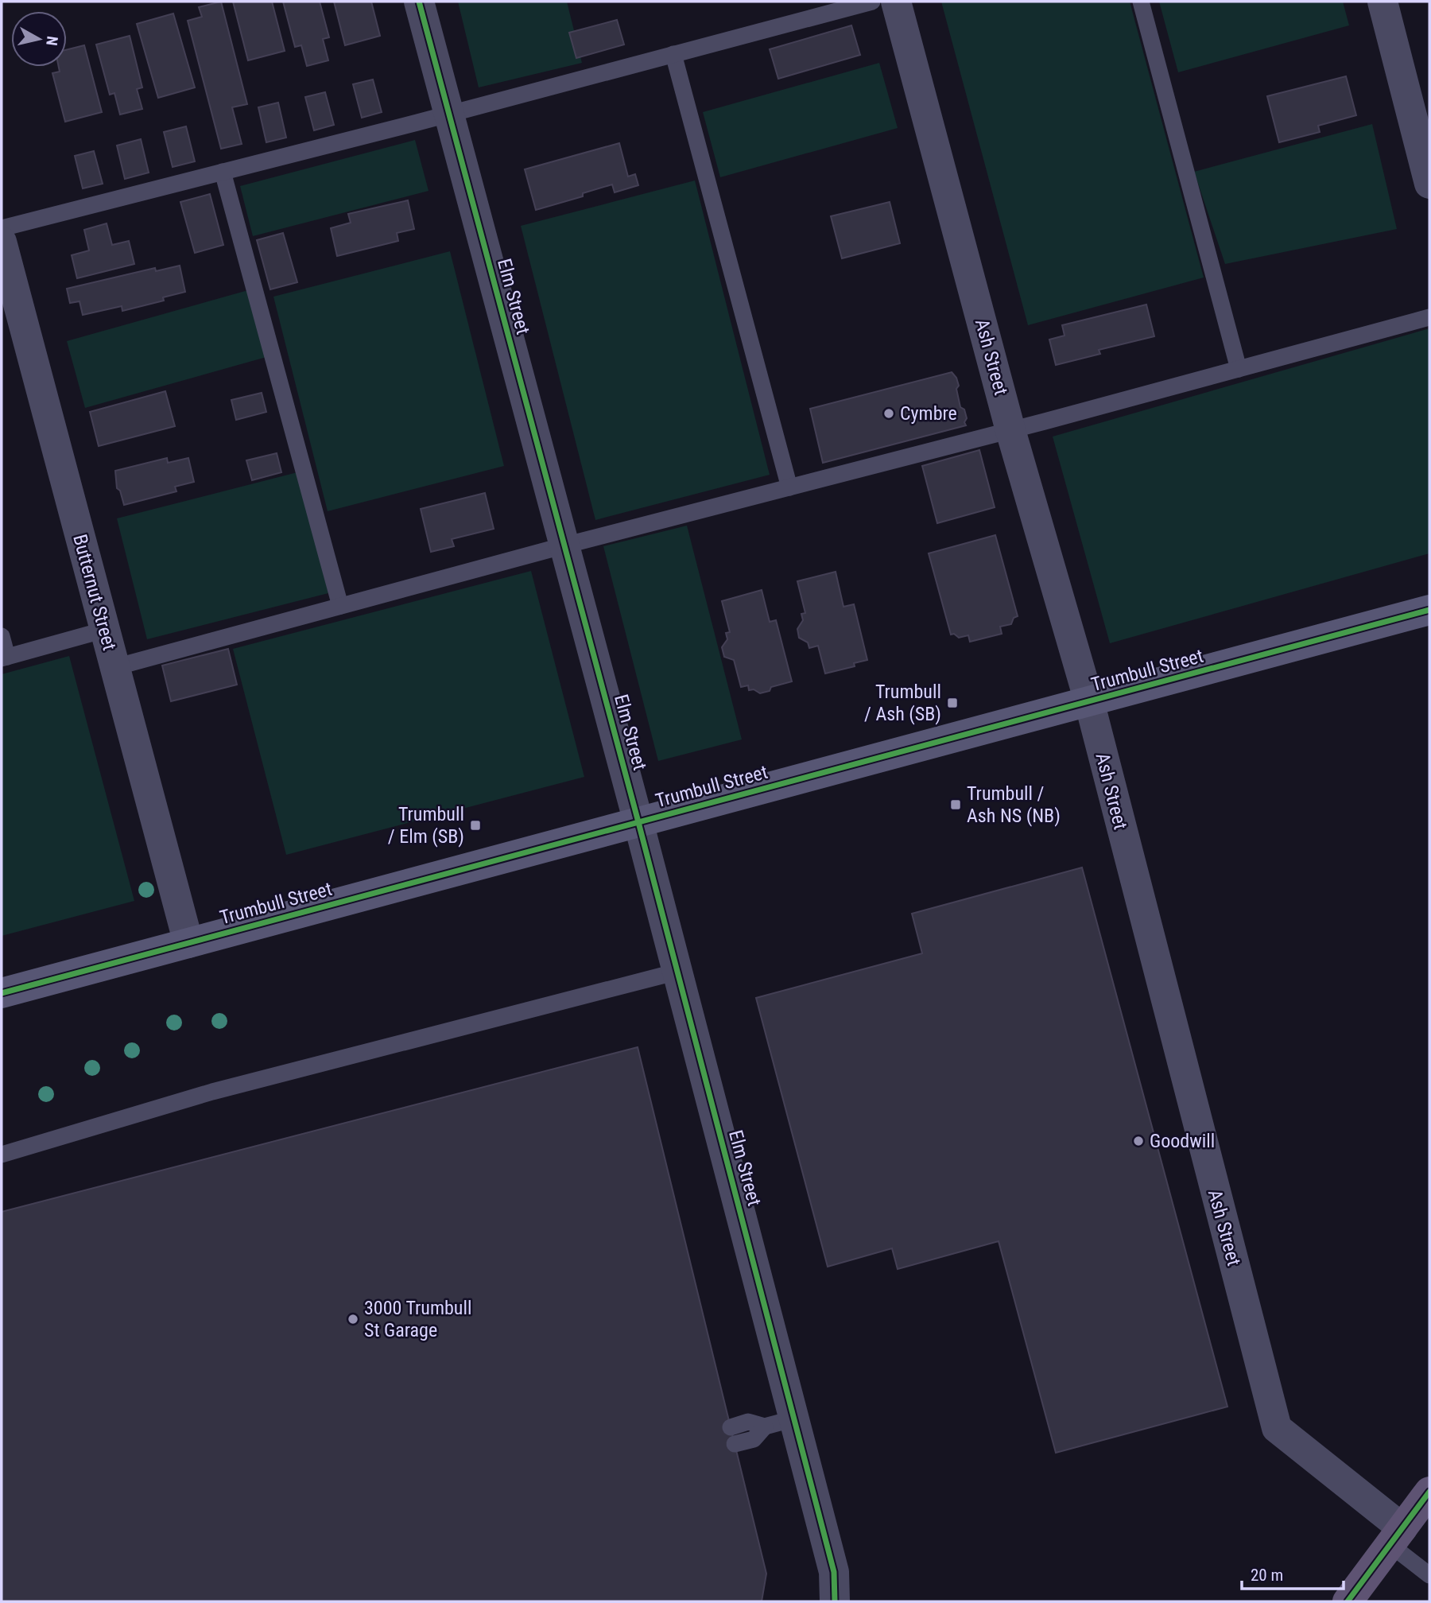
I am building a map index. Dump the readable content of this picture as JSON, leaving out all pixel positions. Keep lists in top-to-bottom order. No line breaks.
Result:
{"streets":{"street":["Elm Street","Ash Street","Butternut Street","Trumbull Street"]},"crossings":[["Elm Street","Trumbull Street"],["Ash Street","Trumbull Street"],["Butternut Street","Trumbull Street"]],"places":{"other":["Cymbre","Goodwill","3000 Trumbull St Garage"],"transit":["Trumbull / Ash (SB)","Trumbull / Ash NS (NB)","Trumbull / Elm (SB)"]},"scale_bar":"20 m","north":"right"}
